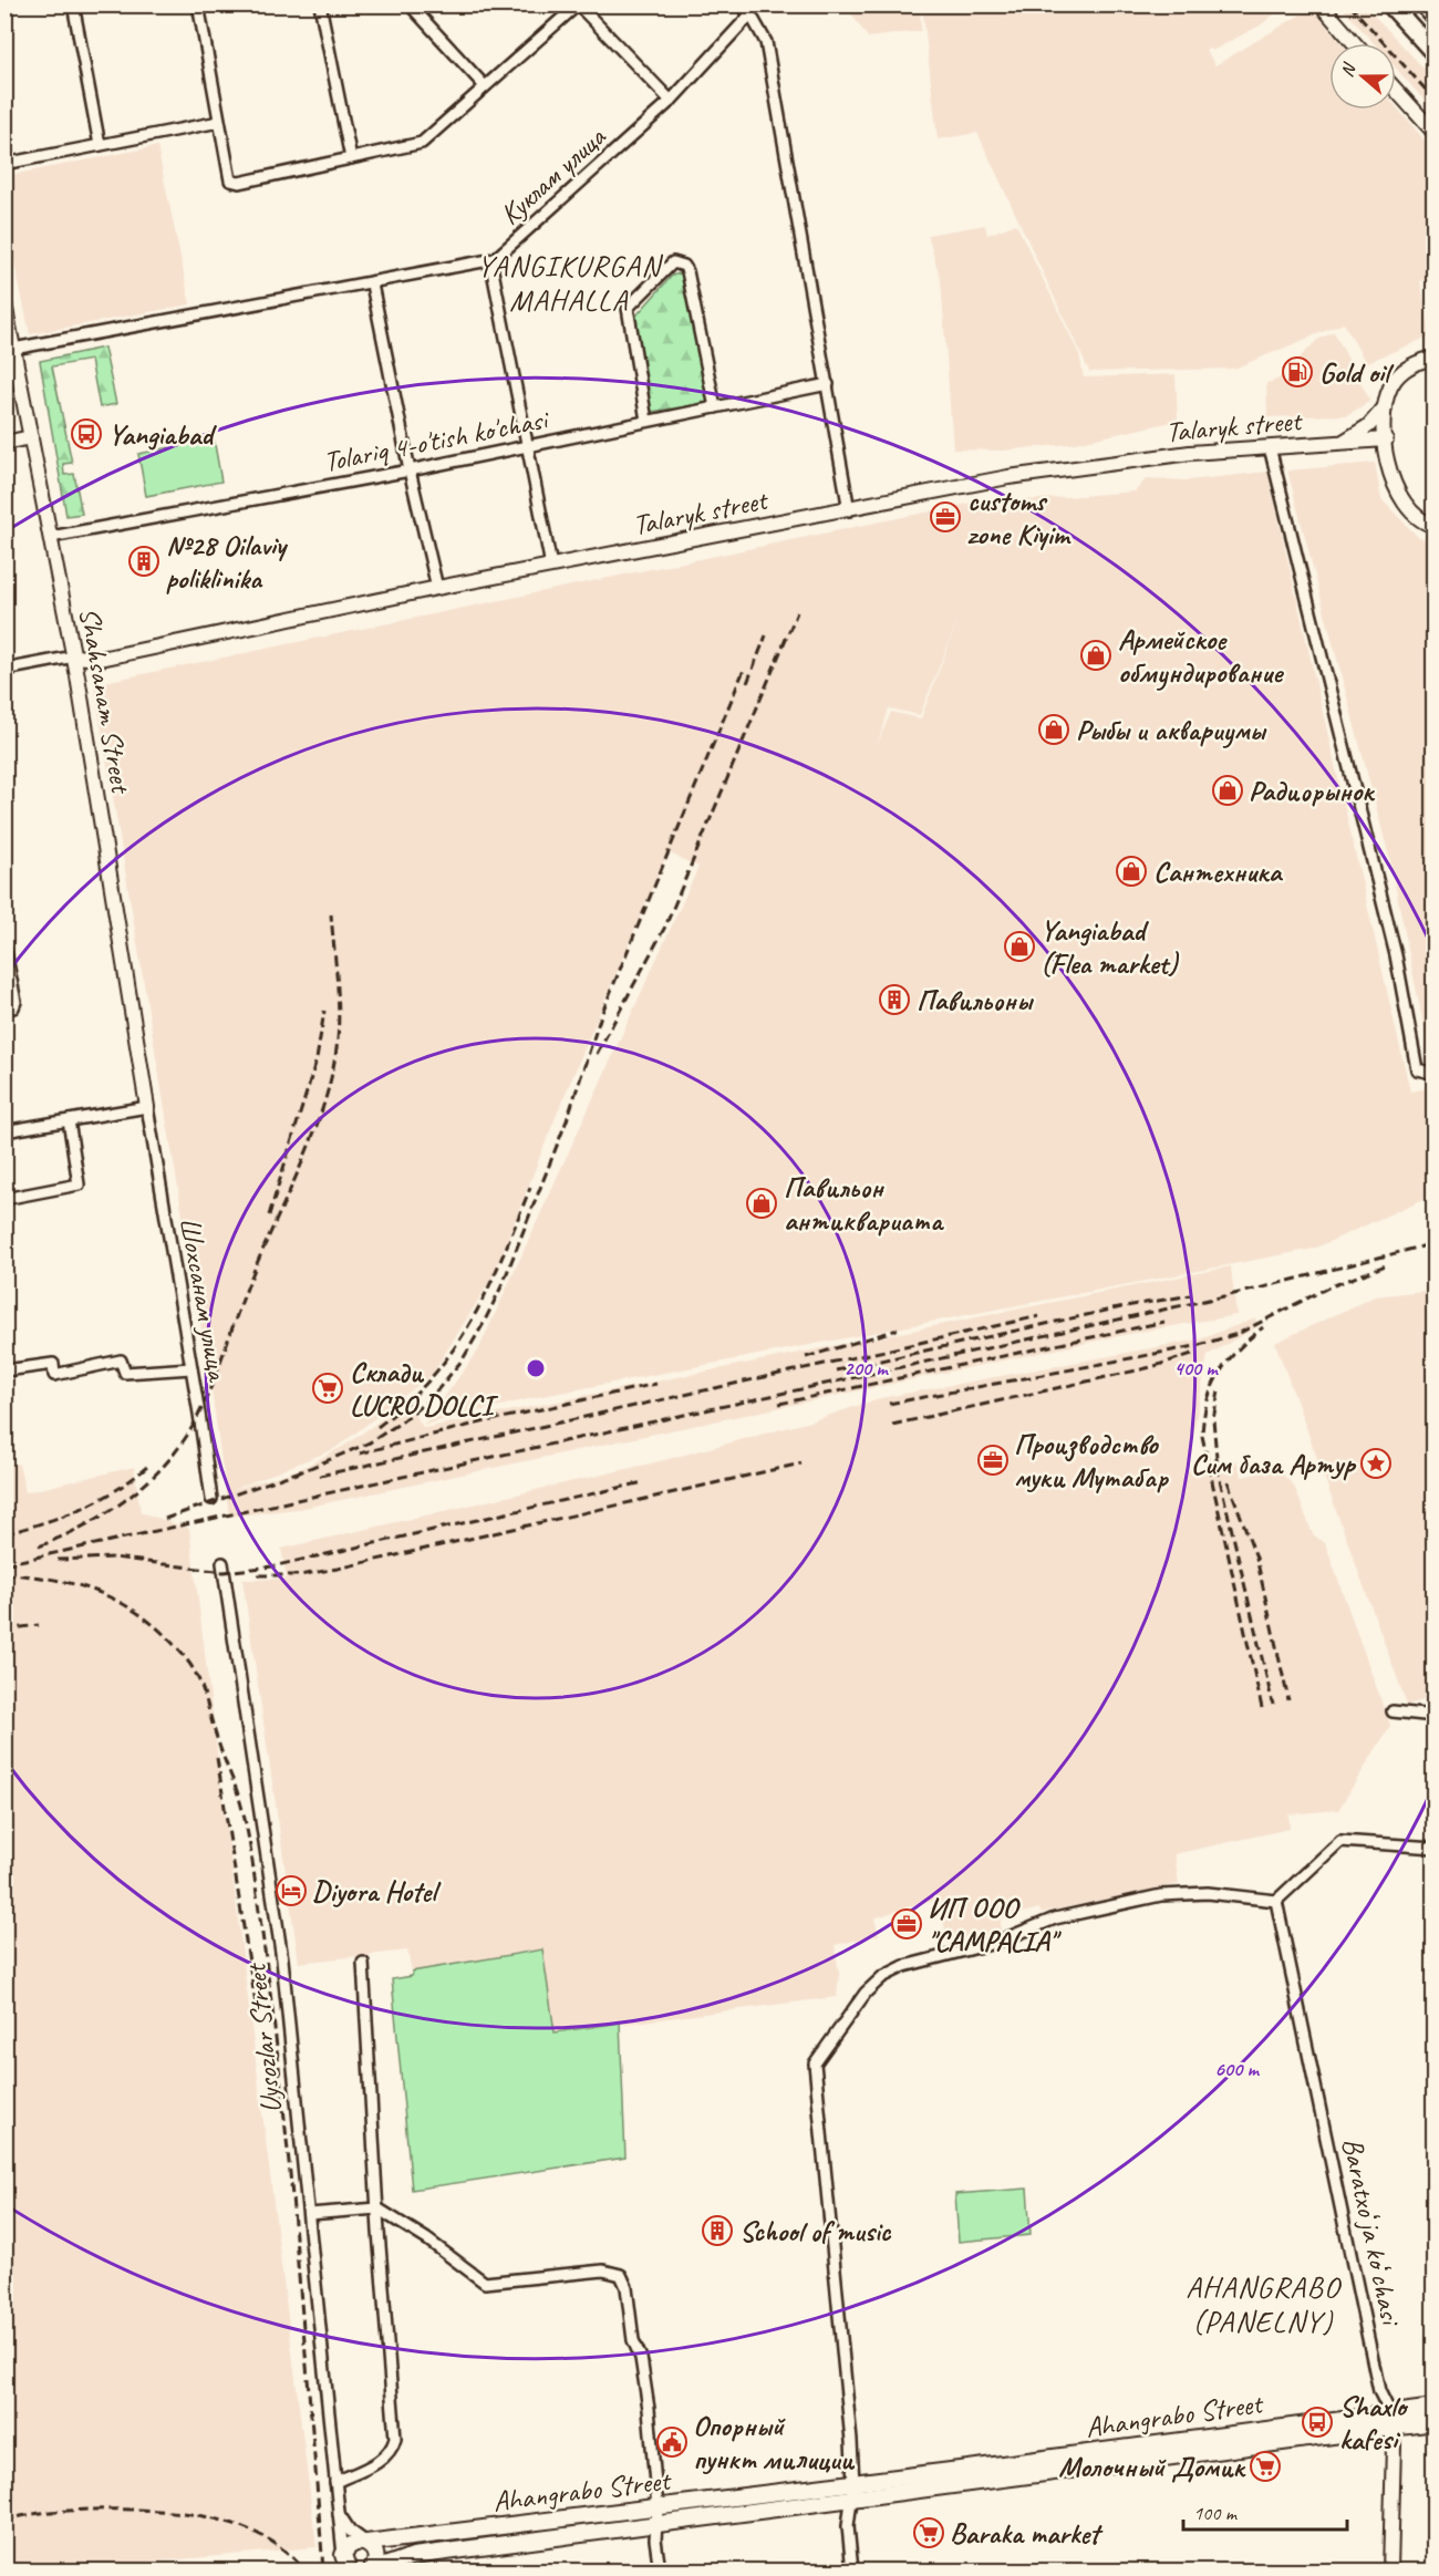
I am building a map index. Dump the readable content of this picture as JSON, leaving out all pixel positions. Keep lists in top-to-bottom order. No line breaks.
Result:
{"streets":{"main road":["Ahangrabo Street"],"street":["Куклам улица","Talaryk street","Tolariq 4-o'tish ko'chasi","Shahsanam Street","Шохсанам улица","Uysozlar Street","Baratxoʻja koʻchasi"]},"crossings":[["Куклам улица","Talaryk street"],["Куклам улица","Tolariq 4-o'tish ko'chasi"],["Talaryk street","Shahsanam Street"],["Tolariq 4-o'tish ko'chasi","Shahsanam Street"],["Shahsanam Street","Шохсанам улица"],["Baratxoʻja koʻchasi","Ahangrabo Street"]],"districts":["YANGIKURGAN MAHALLA","AHANGRABO (PANELNY)"],"places":{"fuel station":["Gold oil"],"bus stop":["Yangiabad","Shaxlo kafesi"],"office":["customs zone Kiyim","Производство муки Мутабар","ИП ООО \"CAMPALIA\""],"building":["№28 Oilaviy poliklinika","Павильоны","School of music"],"shop":["Армейское обмундирование","Рыбы и аквариумы","Радиорынок","Сантехника","Yangiabad (Flea market)","Павильон антиквариата"],"supermarket":["Склади LUCRO DOLCI","Молочный Домик","Baraka market"],"place":["Сим база Артур"],"hotel":["Diyora Hotel"],"public building":["Опорный пункт милиции"]},"scale_bar":"100 m","north":"left","rings":["200 m","400 m","600 m"]}
